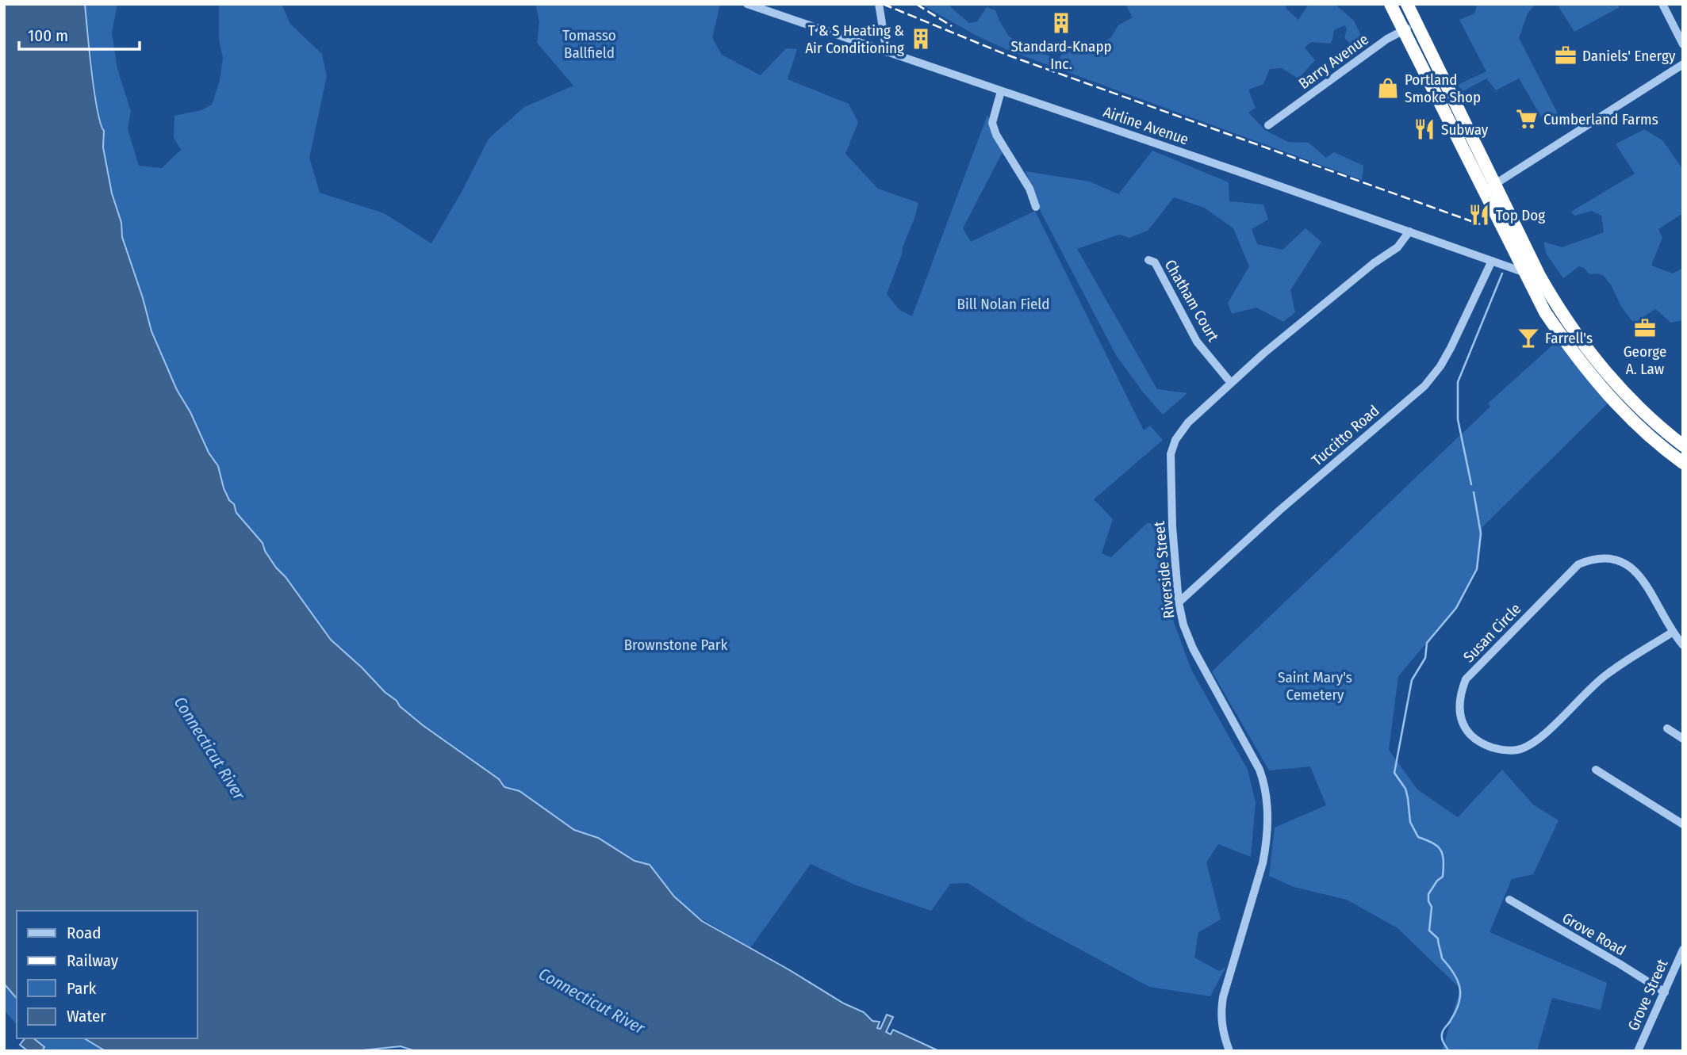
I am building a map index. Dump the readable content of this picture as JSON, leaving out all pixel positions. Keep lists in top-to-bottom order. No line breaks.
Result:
{"streets":{"street":["Barry Avenue","Airline Avenue","Chatham Court","Tuccitto Road","Riverside Street","Susan Circle","Grove Road","Grove Street"]},"crossings":[["Airline Avenue","Tuccitto Road"],["Airline Avenue","Riverside Street"],["Chatham Court","Riverside Street"],["Tuccitto Road","Riverside Street"],["Grove Road","Grove Street"]],"water":["Connecticut River"],"parks":["Tomasso Ballfield","Bill Nolan Field","Brownstone Park","Saint Mary's Cemetery"],"places":{"building":["Standard-Knapp Inc.","T & S Heating & Air Conditioning"],"office":["Daniels' Energy","George A. Law"],"shop":["Portland Smoke Shop"],"supermarket":["Cumberland Farms"],"restaurant":["Subway","Top Dog"],"bar":["Farrell's"]},"legend":["Road","Railway","Park","Water"],"scale_bar":"100 m"}
